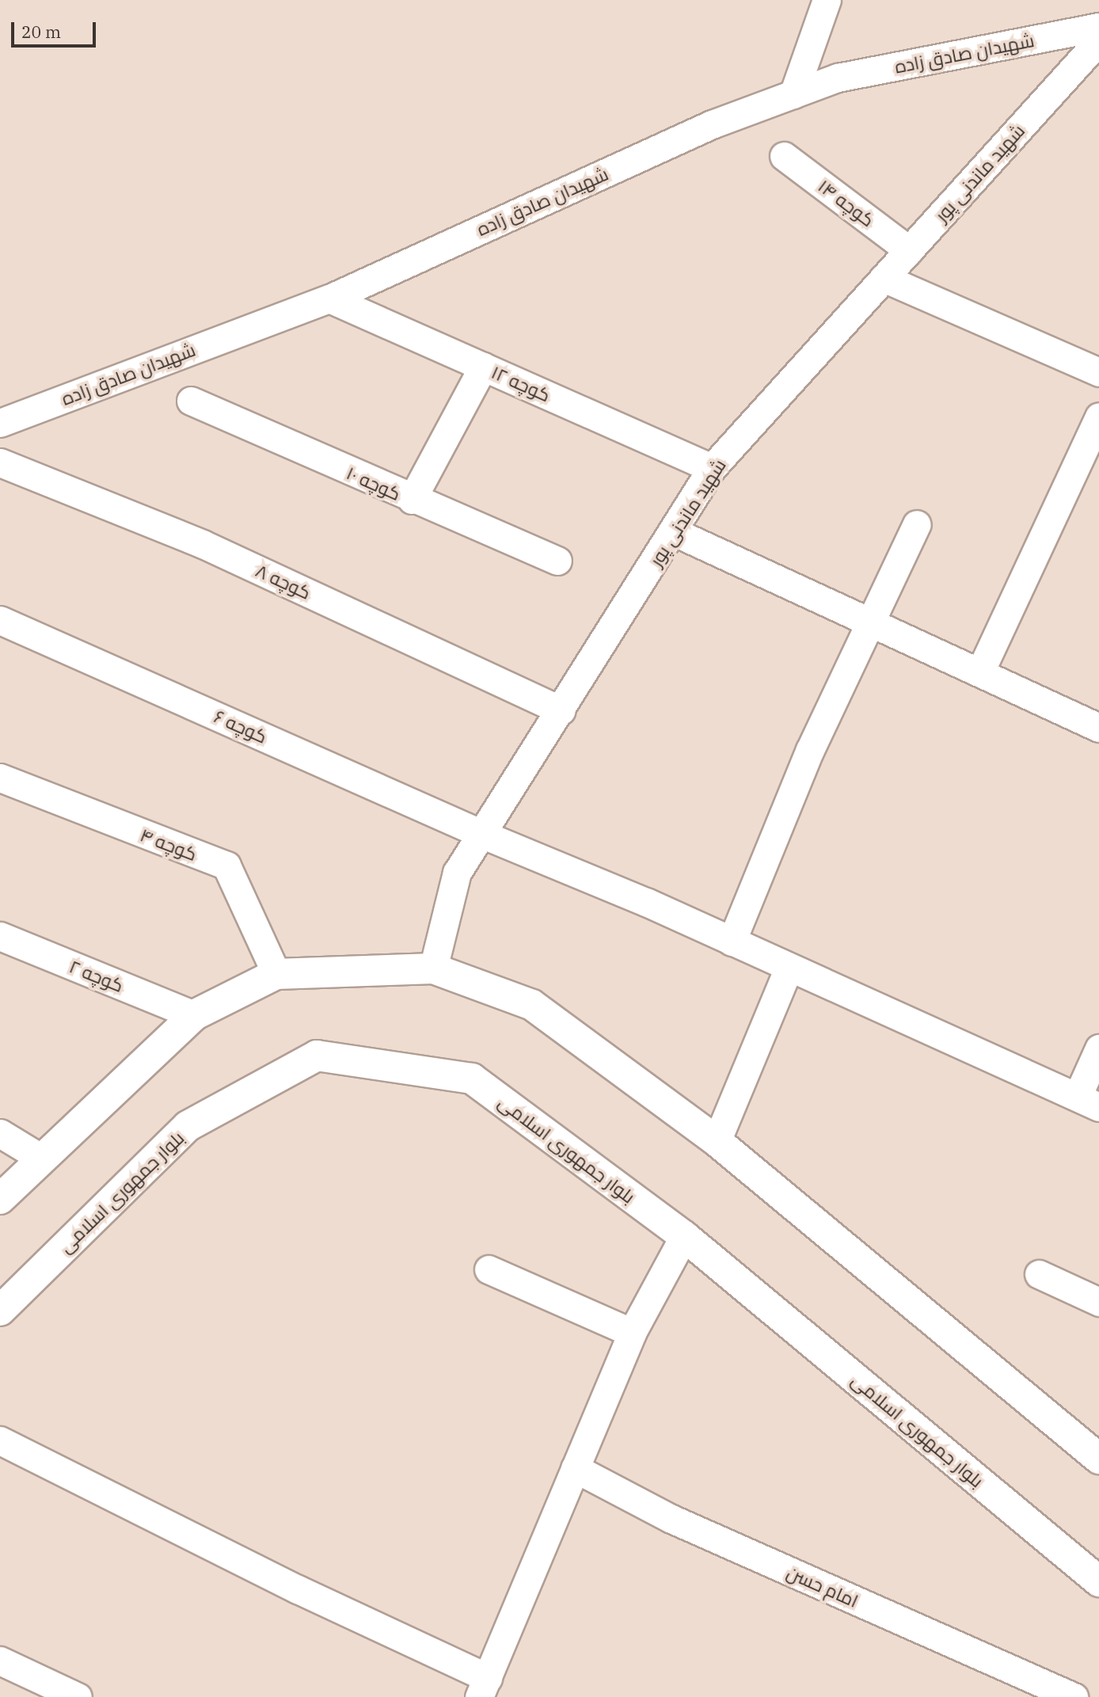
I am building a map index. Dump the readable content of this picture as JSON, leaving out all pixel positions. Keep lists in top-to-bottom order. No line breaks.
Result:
{"streets":{"main road":["بلوار جمهوری اسلامی"],"street":["شهیدان صادق زاده","شهید ماندنی پور","کوچه ۱۴","کوچه ۱۲","کوچه ۱۰","کوچه ۸","کوچه ۶","کوچه ۴","کوچه ۲","امام حسن"]},"crossings":[["شهیدان صادق زاده","کوچه ۱۲"],["شهید ماندنی پور","کوچه ۱۴"],["شهید ماندنی پور","کوچه ۱۲"],["شهید ماندنی پور","کوچه ۸"],["شهید ماندنی پور","کوچه ۶"]],"scale_bar":"20 m"}
